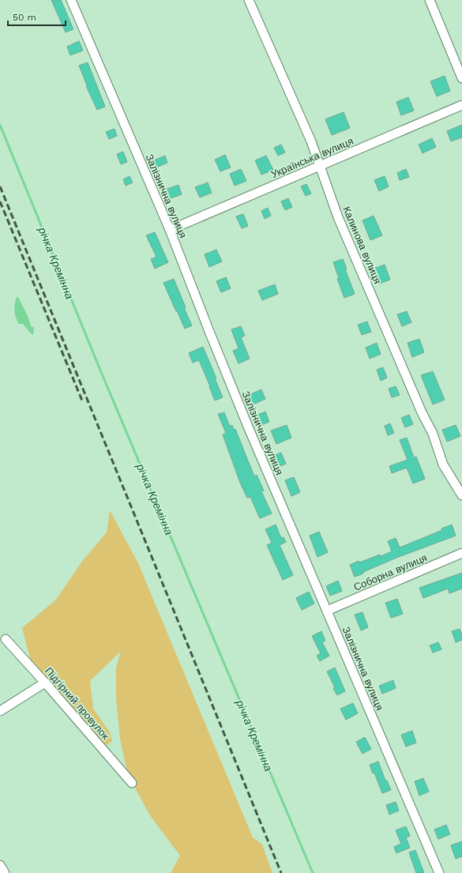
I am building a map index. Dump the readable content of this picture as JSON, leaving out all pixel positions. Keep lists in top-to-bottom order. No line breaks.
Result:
{"streets":{"street":["Українська вулиця","Залізнична вулиця","Калинова вулиця","Соборна вулиця","Підгірний провулок"]},"crossings":[["Українська вулиця","Залізнична вулиця"],["Українська вулиця","Калинова вулиця"],["Залізнична вулиця","Соборна вулиця"]],"water":["річка Кремінна"],"scale_bar":"50 m"}
